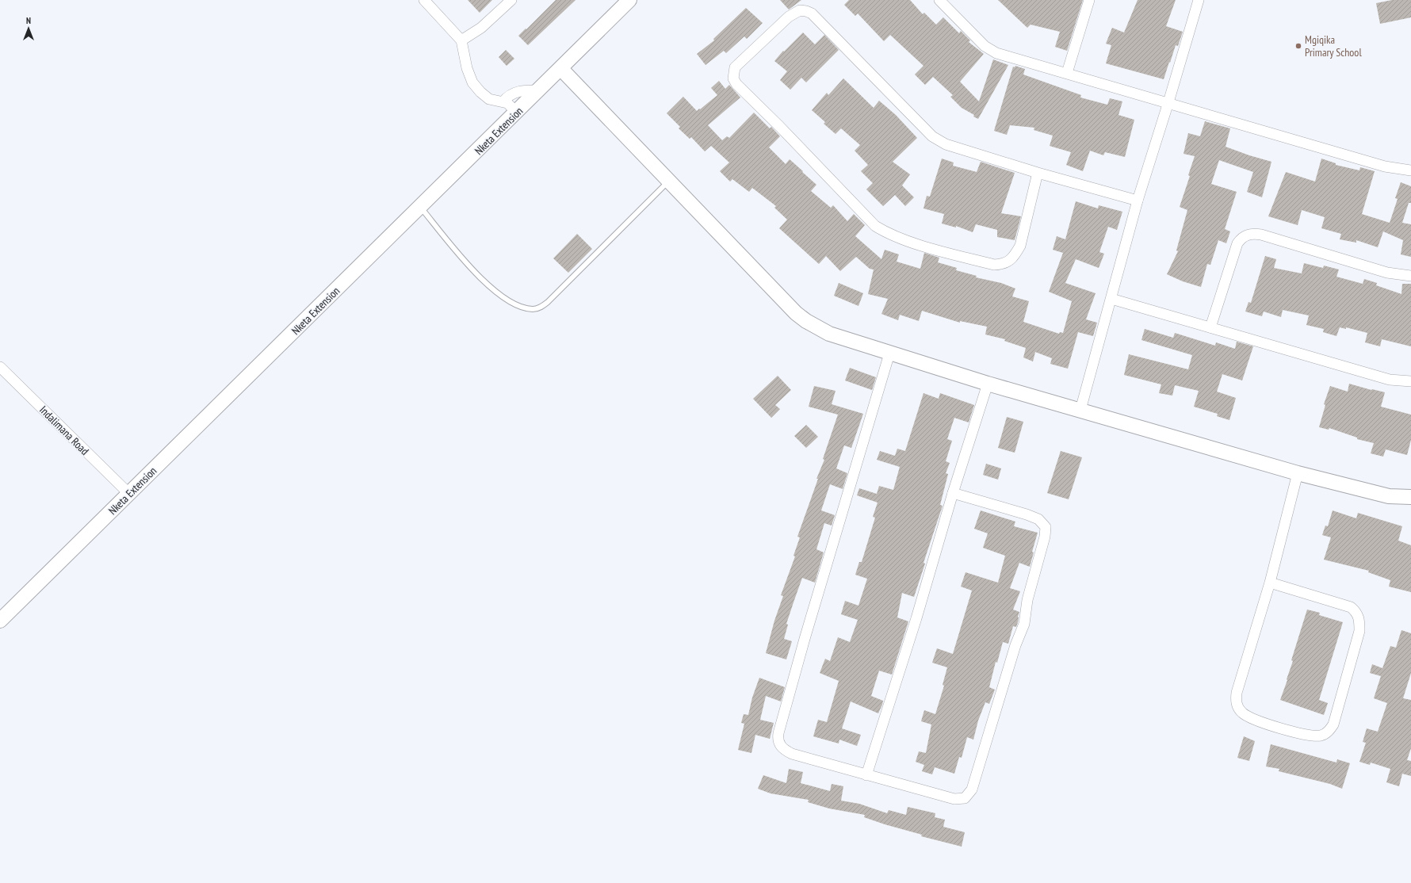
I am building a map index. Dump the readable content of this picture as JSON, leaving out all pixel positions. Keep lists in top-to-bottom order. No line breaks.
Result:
{"streets":{"street":["Nketa Extension","Indalimana Road"]},"crossings":[["Nketa Extension","Indalimana Road"]],"places":["Mgiqika Primary School"],"north":"top"}
